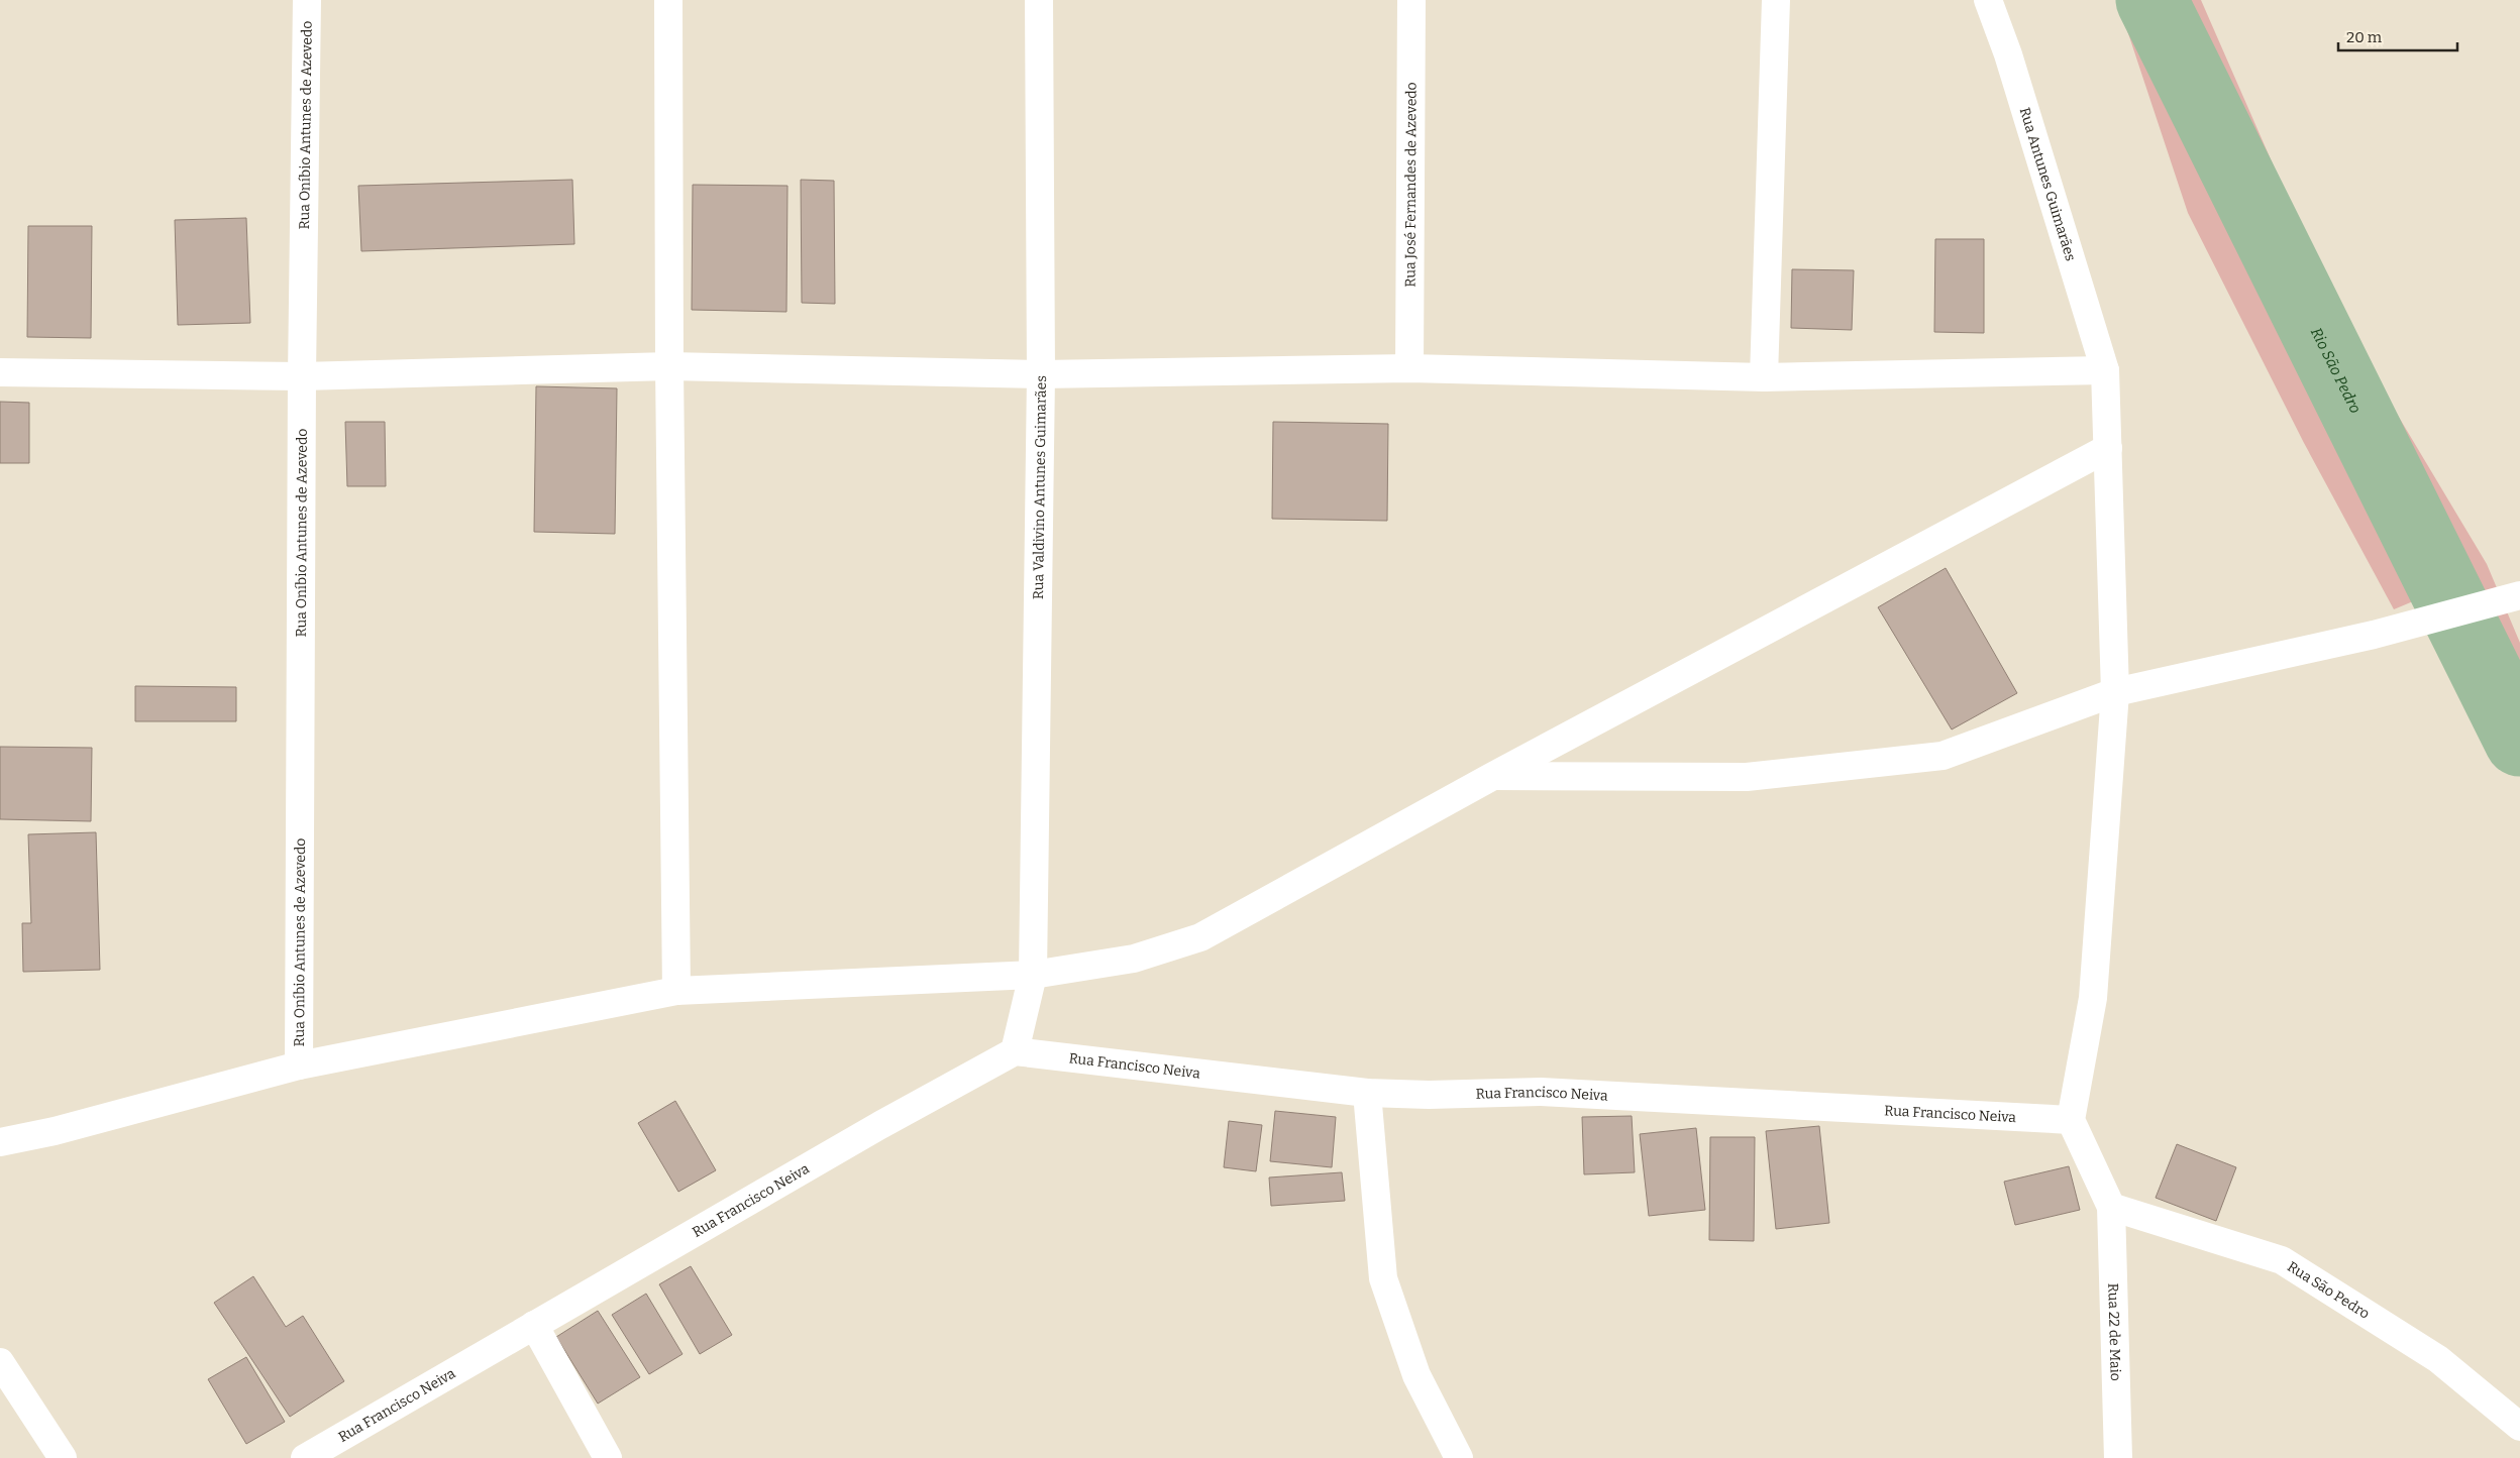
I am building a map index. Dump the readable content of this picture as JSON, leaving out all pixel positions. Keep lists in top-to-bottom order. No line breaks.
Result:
{"streets":{"street":["Rua Oníbio Antunes de Azevedo","Rua José Fernandes de Azevedo","Rua Antunes Guimarães","Rua Valdivino Antunes Guimarães","Rua Francisco Neiva","Rua São Pedro","Rua 22 de Maio"]},"crossings":[["Rua Antunes Guimarães","Rua Francisco Neiva"],["Rua Valdivino Antunes Guimarães","Rua Francisco Neiva"],["Rua São Pedro","Rua 22 de Maio"]],"water":["Rio São Pedro"],"scale_bar":"20 m"}
